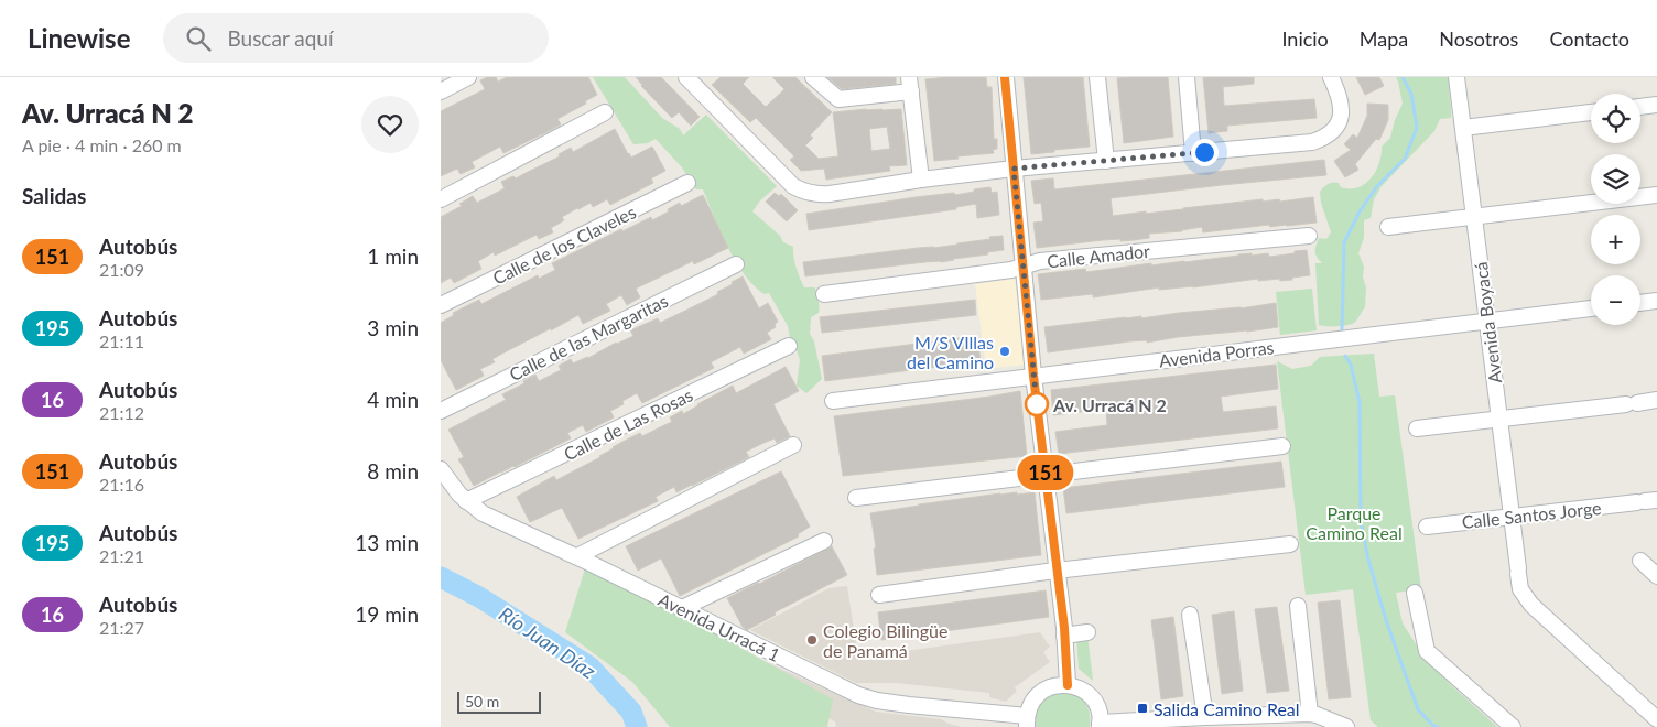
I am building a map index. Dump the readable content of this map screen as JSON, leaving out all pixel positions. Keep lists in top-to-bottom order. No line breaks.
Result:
{"streets":{"street":["Calle de los Claveles","Calle Amador","Avenida Boyacá","Calle de las Margaritas","Avenida Porras","Calle de Las Rosas","Calle Santos Jorge","Avenida Urracá 1"]},"crossings":[["Avenida Boyacá","Avenida Porras"],["Avenida Boyacá","Calle Santos Jorge"],["Calle de Las Rosas","Avenida Urracá 1"]],"water":["Río Juan Díaz"],"parks":["Parque Camino Real"],"places":{"other":["M/S VIllas del Camino","Av. Urracá N 2","Colegio Bilingüe de Panamá"],"transit":["Salida Camino Real"]},"lines":["bus line 151"],"scale_bar":"50 m","page":{"header":"Linewise","search":"Buscar aquí","nav":["Inicio","Mapa","Nosotros","Contacto"],"heading":[["Av. Urracá N 2","A pie · 4 min · 260 m"],"Salidas"],"on_map":"151","map_buttons":["+","−"],"list":[{"mark":"151","name":"Autobús","note":"21:09","value":"1 min"},{"mark":"195","name":"Autobús","note":"21:11","value":"3 min"},{"mark":"16","name":"Autobús","note":"21:12","value":"4 min"},{"mark":"151","name":"Autobús","note":"21:16","value":"8 min"},{"mark":"195","name":"Autobús","note":"21:21","value":"13 min"},{"mark":"16","name":"Autobús","note":"21:27","value":"19 min"}],"scale":"50 m"}}
